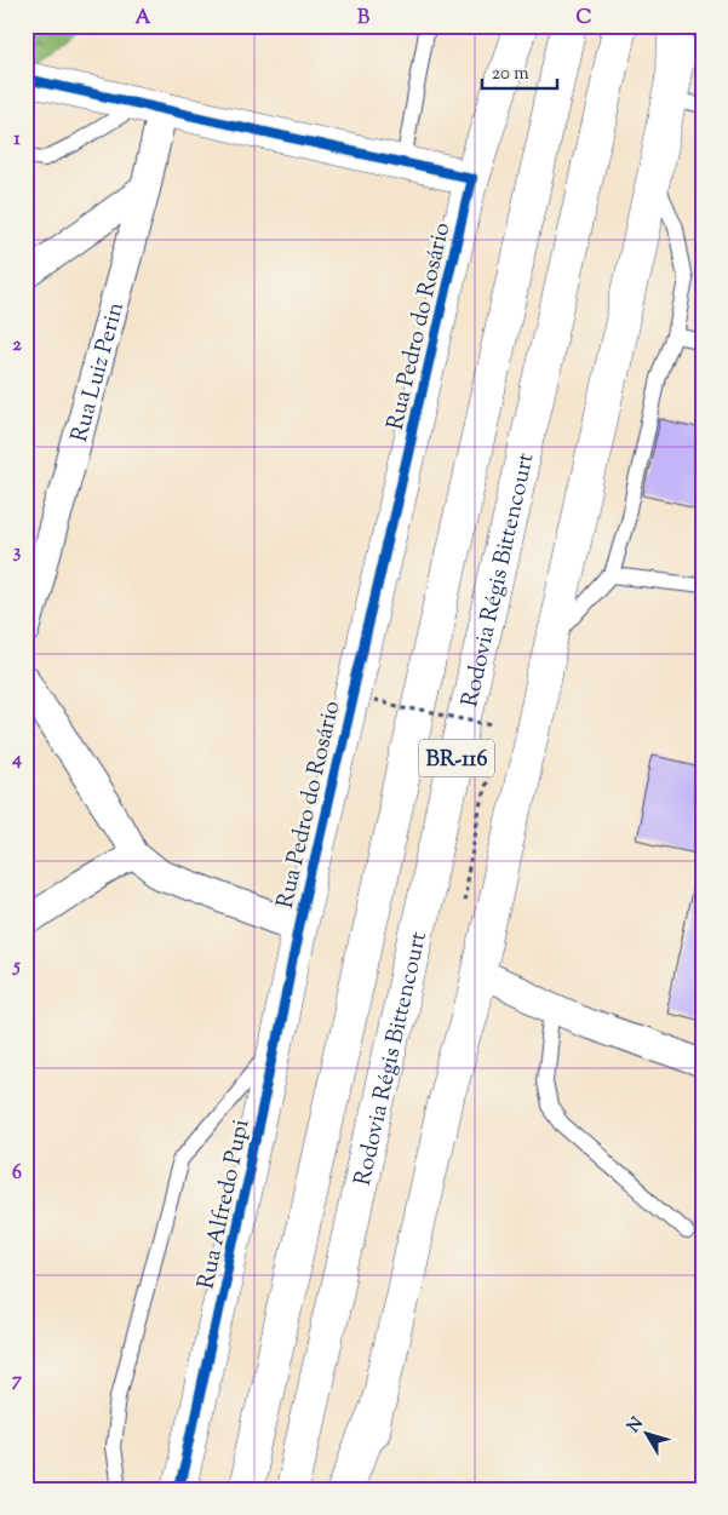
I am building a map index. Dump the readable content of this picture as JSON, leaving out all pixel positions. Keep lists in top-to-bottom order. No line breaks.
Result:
{"streets":{"main road":["Rua Pedro do Rosário","Rodovia Régis Bittencourt","BR-116","Rua Alfredo Pupi"],"street":["Rua Luiz Perin"]},"crossings":[["Rua Pedro do Rosário","Rua Alfredo Pupi"]],"scale_bar":"20 m","north":"top left","grid":{"columns":["A","B","C"],"rows":["1","2","3","4","5","6","7"]}}
